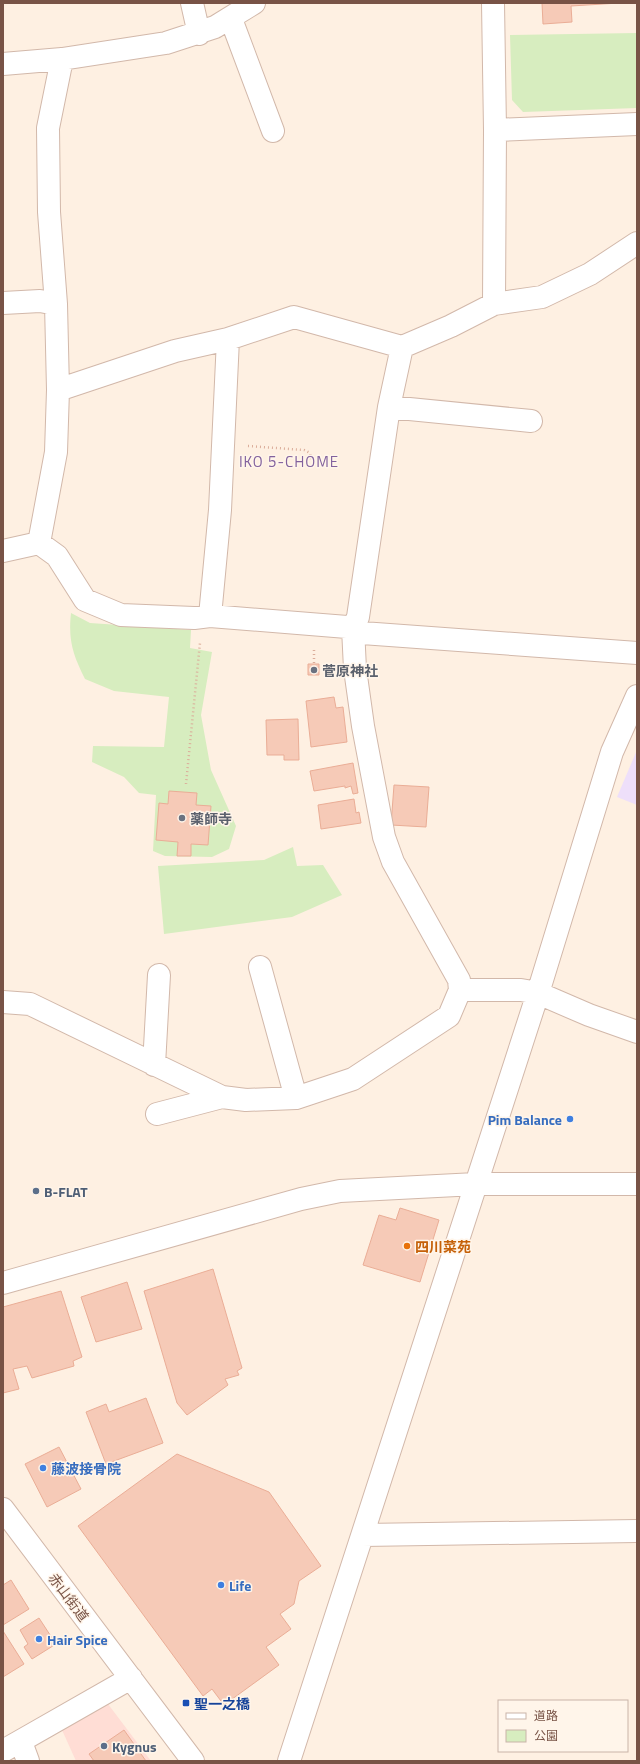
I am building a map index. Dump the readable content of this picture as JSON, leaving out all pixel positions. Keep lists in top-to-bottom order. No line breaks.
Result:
{"streets":{"street":["赤山街道"]},"districts":["IKO 5-CHOME"],"places":{"other":["菅原神社","薬師寺","Pim Balance","B-FLAT","四川菜苑","藤波接骨院","Life","Hair Spice","Kygnus"],"transit":["聖一之橋"]},"legend":["道路","公園"]}
